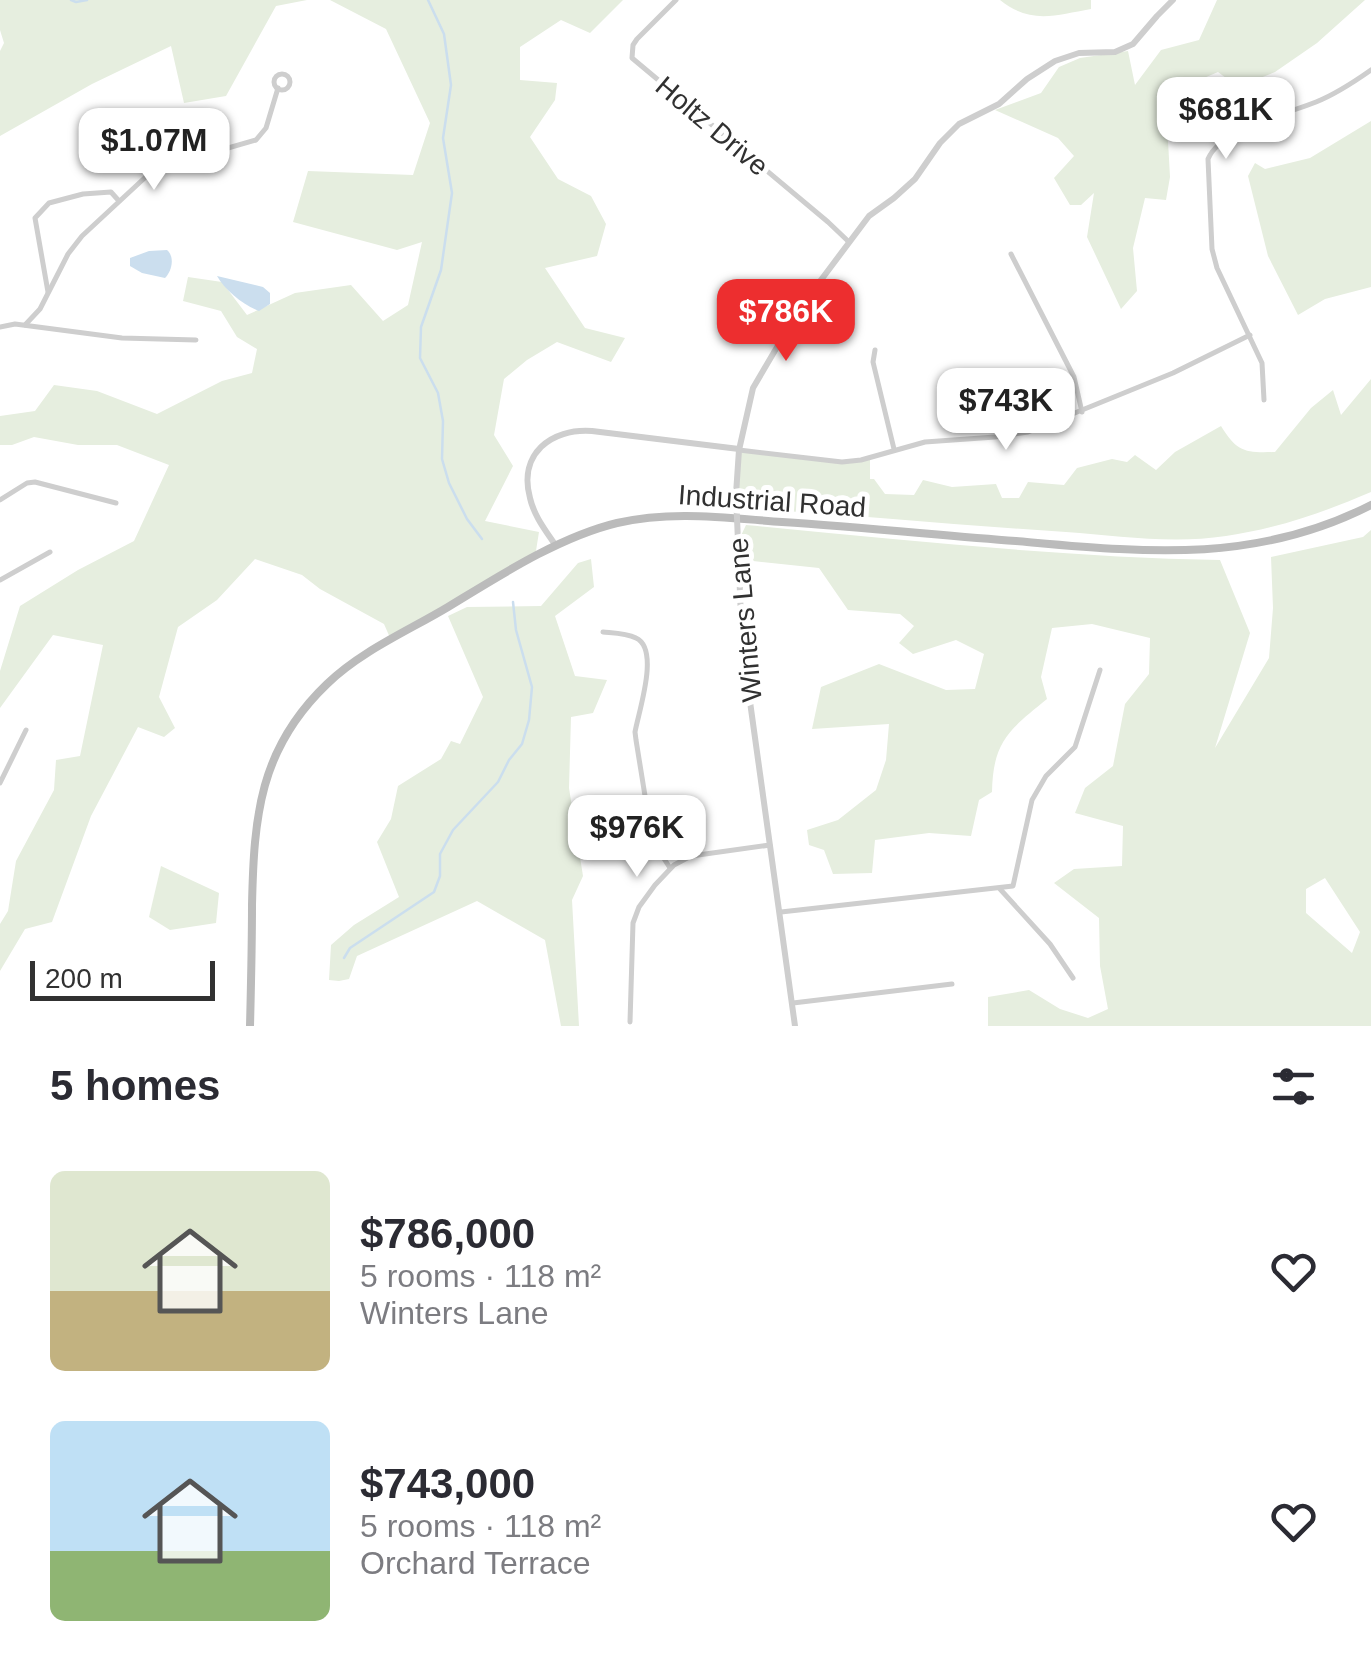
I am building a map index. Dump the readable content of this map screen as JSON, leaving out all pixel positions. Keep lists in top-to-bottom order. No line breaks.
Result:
{"streets":{"main road":["Industrial Road"],"street":["Holtz Drive","Winters Lane"]},"crossings":[["Holtz Drive","Winters Lane"]],"scale_bar":"200 m","page":{"price":["$681K","$1.07M","$786K","$743K","$976K"],"scale":"200 m","heading":"5 homes","list":[{"name":"$786,000","note":"5 rooms · 118 m² · Winters Lane"},{"name":"$743,000","note":"5 rooms · 118 m² · Orchard Terrace"}]}}
